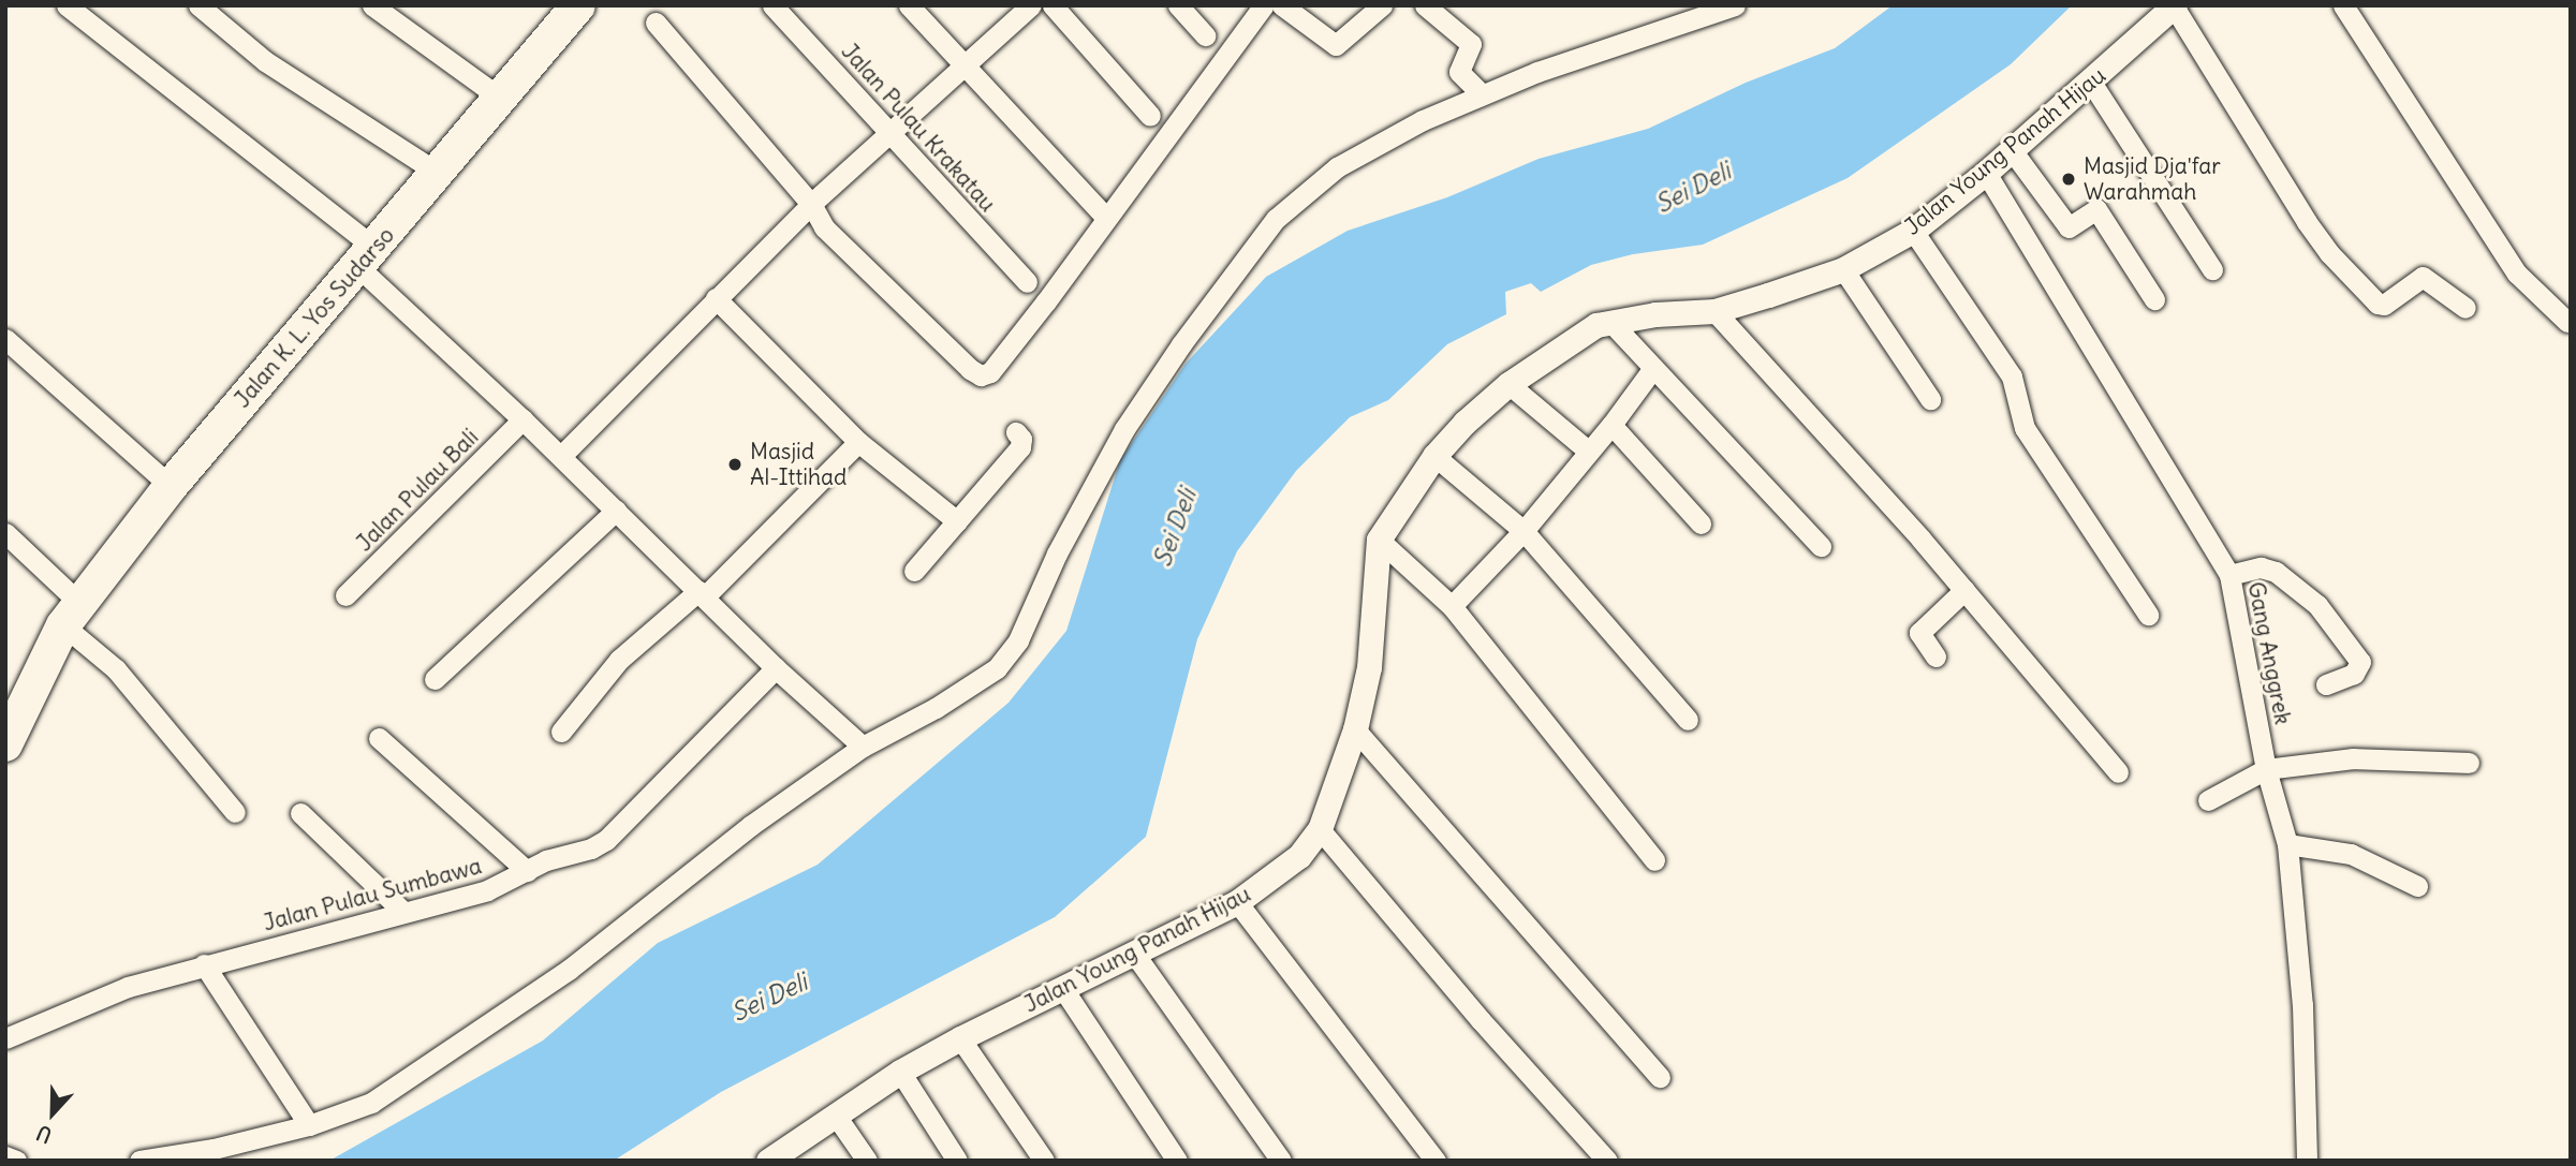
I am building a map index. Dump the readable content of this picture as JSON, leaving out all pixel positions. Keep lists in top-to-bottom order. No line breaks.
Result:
{"streets":{"highway":["Jalan K. L. Yos Sudarso"],"street":["Jalan Pulau Krakatau","Jalan Young Panah Hijau","Jalan Pulau Bali","Gang Anggrek","Jalan Pulau Sumbawa"]},"crossings":[["Jalan Young Panah Hijau","Gang Anggrek"]],"water":["Sei Deli"],"places":["Masjid Dja'far Warahmah","Masjid Al-Ittihad"],"north":"bottom"}
